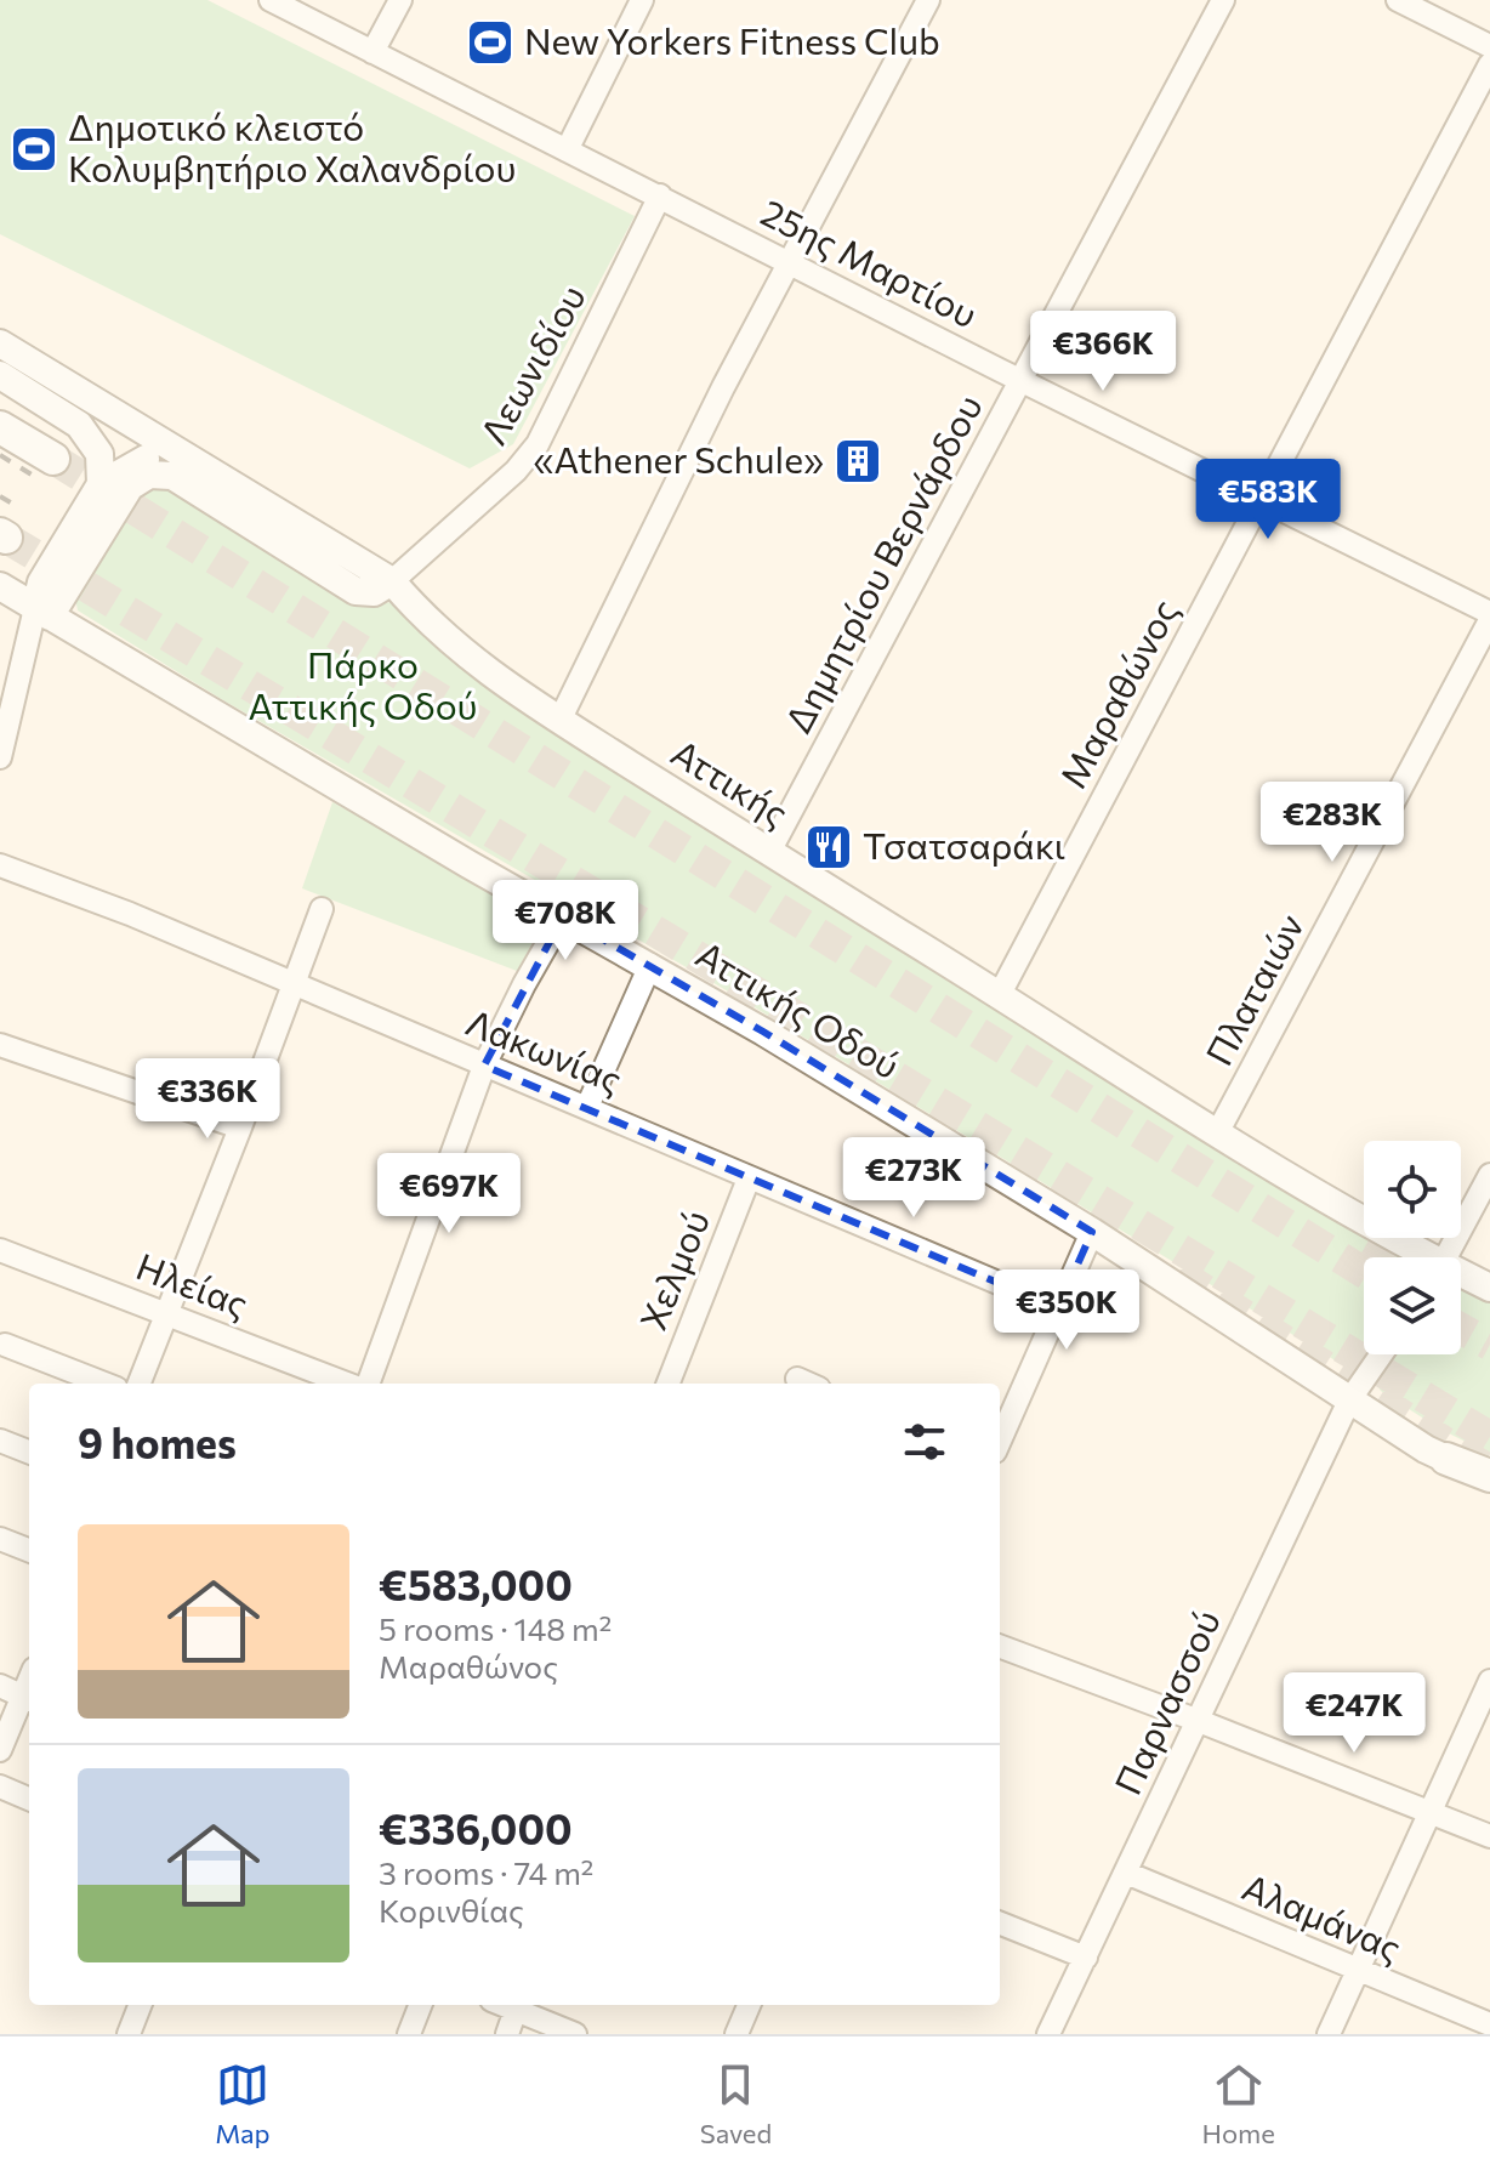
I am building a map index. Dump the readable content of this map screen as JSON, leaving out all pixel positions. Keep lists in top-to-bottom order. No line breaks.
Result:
{"streets":{"main road":["Αττικής","Αττικής Οδού"],"street":["25ης Μαρτίου","Λεωνιδίου","Δημητρίου Βερνάρδου","Μαραθώνος","Πλαταιών","Λακωνίας","Χελμού","Ηλείας","Παρνασσού","Αλαμάνας"]},"crossings":[["25ης Μαρτίου","Λεωνιδίου"],["25ης Μαρτίου","Δημητρίου Βερνάρδου"],["25ης Μαρτίου","Μαραθώνος"],["25ης Μαρτίου","Πλαταιών"],["Λεωνιδίου","Αττικής"],["Δημητρίου Βερνάρδου","Αττικής"],["Μαραθώνος","Αττικής"],["Αττικής","Πλαταιών"],["Αττικής Οδού","Παρνασσού"],["Λακωνίας","Χελμού"],["Παρνασσού","Αλαμάνας"]],"parks":["Πάρκο Αττικής Οδού"],"places":{"sports":["New Yorkers Fitness Club","Δημοτικό κλειστό Κολυμβητήριο Χαλανδρίου"],"building":["«Athener Schule»"],"restaurant":["Τσατσαράκι"]},"page":{"price":["€366K","€583K","€283K","€708K","€336K","€273K","€697K","€350K","€247K"],"heading":"9 homes","list":[{"name":"€583,000","note":"5 rooms · 148 m² · Μαραθώνος"},{"name":"€336,000","note":"3 rooms · 74 m² · Κορινθίας"}],"tabs":["Map","Saved","Home"]}}
